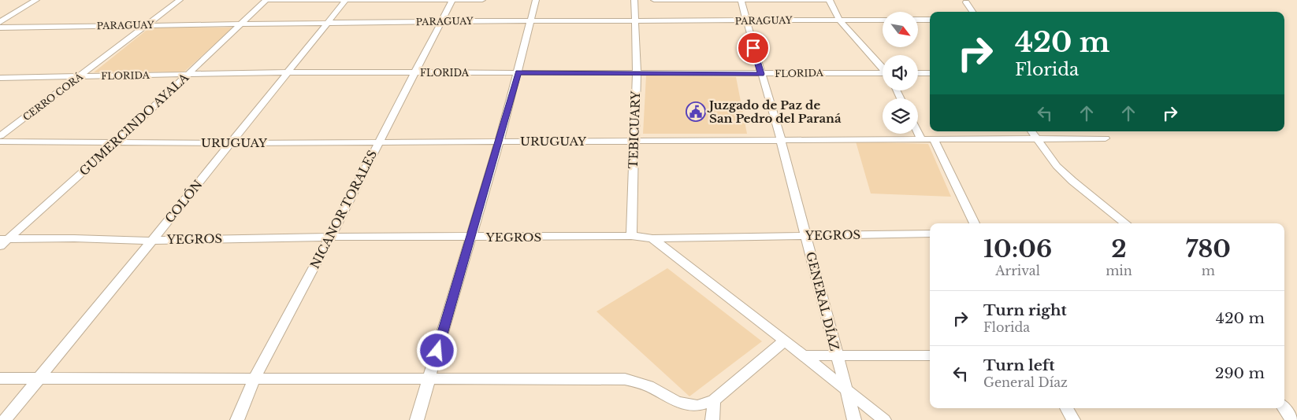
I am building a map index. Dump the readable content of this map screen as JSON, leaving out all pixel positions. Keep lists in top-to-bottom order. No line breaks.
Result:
{"streets":{"street":["PARAGUAY","FLORIDA","CERRO CORÁ","GUMERCINDO AYALA","TEBICUARY","URUGUAY","COLÓN","NICANOR TORALES","YEGROS","GENERAL DÍAZ"]},"crossings":[["PARAGUAY","CERRO CORÁ"],["PARAGUAY","GUMERCINDO AYALA"],["PARAGUAY","TEBICUARY"],["PARAGUAY","COLÓN"],["PARAGUAY","NICANOR TORALES"],["PARAGUAY","GENERAL DÍAZ"],["FLORIDA","CERRO CORÁ"],["FLORIDA","GUMERCINDO AYALA"],["FLORIDA","TEBICUARY"],["FLORIDA","COLÓN"],["FLORIDA","NICANOR TORALES"],["FLORIDA","GENERAL DÍAZ"],["GUMERCINDO AYALA","URUGUAY"],["GUMERCINDO AYALA","YEGROS"],["TEBICUARY","URUGUAY"],["TEBICUARY","YEGROS"],["URUGUAY","COLÓN"],["URUGUAY","NICANOR TORALES"],["URUGUAY","GENERAL DÍAZ"],["COLÓN","YEGROS"],["NICANOR TORALES","YEGROS"],["YEGROS","GENERAL DÍAZ"]],"places":{"public building":["Juzgado de Paz de San Pedro del Paraná"]},"north":"bottom right","page":{"turn":["420 m","Florida"],"eta":["10:06","Arrival","2","min","780","m"],"list":[{"name":"Turn right","note":"Florida","value":"420 m"},{"name":"Turn left","note":"General Díaz","value":"290 m"}]}}
